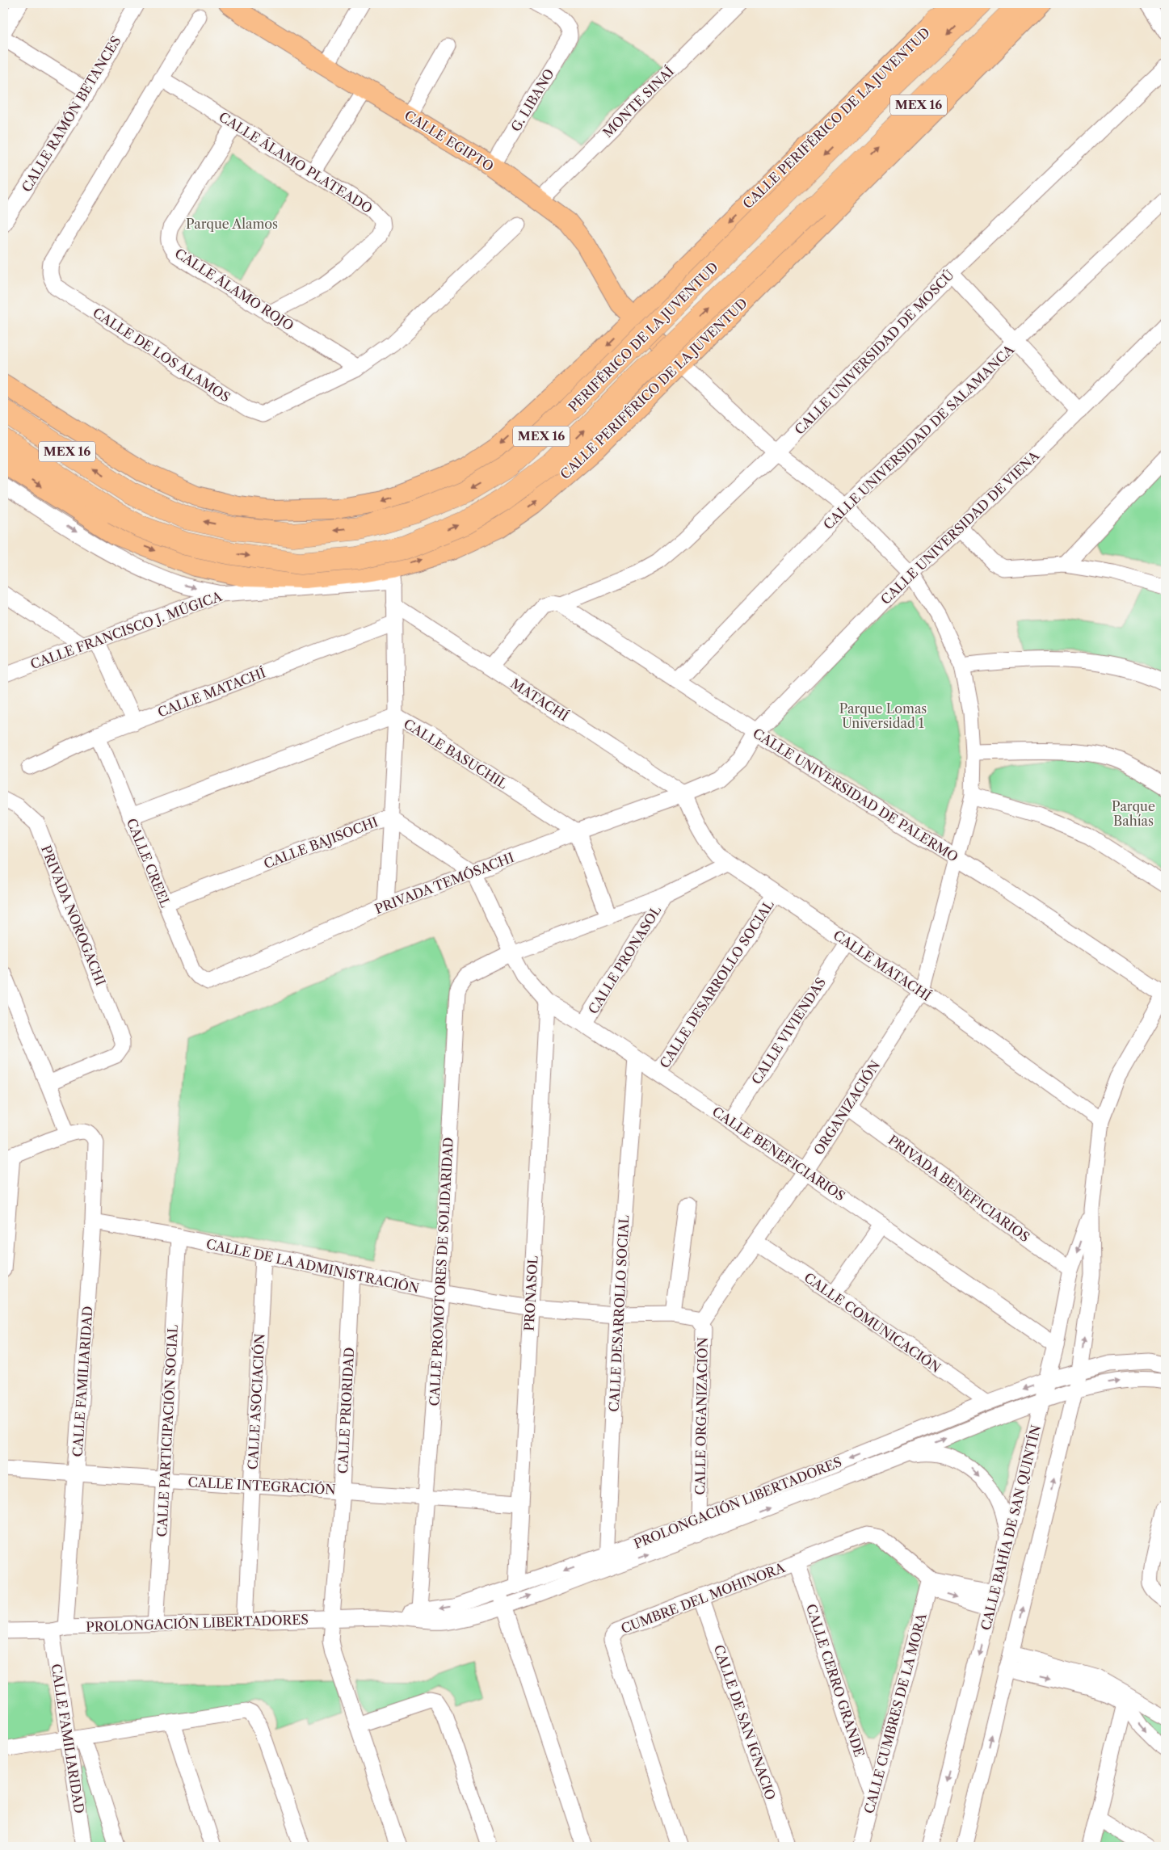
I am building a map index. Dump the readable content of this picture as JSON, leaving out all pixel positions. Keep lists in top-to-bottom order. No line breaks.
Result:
{"streets":{"highway":["MEX 16","PERIFÉRICO DE LA JUVENTUD"],"main road":["CALLE PERIFÉRICO DE LA JUVENTUD","CALLE EGIPTO"],"street":["G. LIBANO","MONTE SINAÍ","CALLE RAMÓN BETANCES","CALLE ÁLAMO PLATEADO","CALLE ÁLAMO ROJO","CALLE UNIVERSIDAD DE MOSCÚ","CALLE DE LOS ÁLAMOS","CALLE UNIVERSIDAD DE SALAMANCA","CALLE UNIVERSIDAD DE VIENA","CALLE FRANCISCO J. MÚGICA","CALLE MATACHÍ","MATACHÍ","CALLE BASUCHIL","CALLE UNIVERSIDAD DE PALERMO","CALLE BAJISOCHI","CALLE CREEL","PRIVADA TEMÓSACHI","PRIVADA NOROGACHI","CALLE PRONASOL","CALLE DESARROLLO SOCIAL","CALLE VIVIENDAS","ORGANIZACIÓN","CALLE BENEFICIARIOS","PRIVADA BENEFICIARIOS","CALLE DE LA ADMINISTRACIÓN","CALLE PROMOTORES DE SOLIDARIDAD","PRONASOL","CALLE COMUNICACIÓN","CALLE FAMILIARIDAD","CALLE ASOCIACIÓN","CALLE PRIORIDAD","CALLE ORGANIZACIÓN","CALLE PARTICIPACIÓN SOCIAL","CALLE INTEGRACIÓN","PROLONGACIÓN LIBERTADORES","CALLE BAHÍA DE SAN QUINTÍN","CUMBRE DEL MOHINORA","CALLE CERRO GRANDE","CALLE CUMBRES DE LA MORA","CALLE DE SAN IGNACIO"]},"crossings":[["G. LIBANO","CALLE EGIPTO"],["MONTE SINAÍ","CALLE EGIPTO"],["CALLE PERIFÉRICO DE LA JUVENTUD","CALLE EGIPTO"],["CALLE PERIFÉRICO DE LA JUVENTUD","CALLE FRANCISCO J. MÚGICA"],["CALLE PERIFÉRICO DE LA JUVENTUD","ORGANIZACIÓN"],["CALLE EGIPTO","ORGANIZACIÓN"],["CALLE ÁLAMO PLATEADO","CALLE ÁLAMO ROJO"],["CALLE ÁLAMO PLATEADO","CALLE DE LOS ÁLAMOS"],["CALLE ÁLAMO ROJO","CALLE DE LOS ÁLAMOS"],["CALLE UNIVERSIDAD DE MOSCÚ","CALLE UNIVERSIDAD DE PALERMO"],["CALLE UNIVERSIDAD DE MOSCÚ","ORGANIZACIÓN"],["CALLE UNIVERSIDAD DE SALAMANCA","CALLE UNIVERSIDAD DE PALERMO"],["CALLE UNIVERSIDAD DE SALAMANCA","ORGANIZACIÓN"],["CALLE UNIVERSIDAD DE VIENA","CALLE MATACHÍ"],["CALLE UNIVERSIDAD DE VIENA","MATACHÍ"],["CALLE UNIVERSIDAD DE VIENA","CALLE UNIVERSIDAD DE PALERMO"],["CALLE UNIVERSIDAD DE VIENA","PRIVADA TEMÓSACHI"],["CALLE UNIVERSIDAD DE VIENA","ORGANIZACIÓN"],["CALLE MATACHÍ","MATACHÍ"],["CALLE MATACHÍ","CALLE CREEL"],["CALLE MATACHÍ","PRIVADA TEMÓSACHI"],["CALLE MATACHÍ","CALLE DESARROLLO SOCIAL"],["CALLE MATACHÍ","CALLE VIVIENDAS"],["CALLE MATACHÍ","ORGANIZACIÓN"],["CALLE MATACHÍ","CALLE PROMOTORES DE SOLIDARIDAD"],["CALLE MATACHÍ","CALLE BAHÍA DE SAN QUINTÍN"],["MATACHÍ","PRIVADA TEMÓSACHI"],["CALLE BASUCHIL","CALLE CREEL"],["CALLE BASUCHIL","PRIVADA TEMÓSACHI"],["CALLE UNIVERSIDAD DE PALERMO","ORGANIZACIÓN"],["CALLE UNIVERSIDAD DE PALERMO","CALLE BAHÍA DE SAN QUINTÍN"],["CALLE BAJISOCHI","CALLE CREEL"],["CALLE BAJISOCHI","PRIVADA TEMÓSACHI"],["CALLE CREEL","PRIVADA TEMÓSACHI"],["CALLE PRONASOL","CALLE BENEFICIARIOS"],["CALLE PRONASOL","CALLE PROMOTORES DE SOLIDARIDAD"],["CALLE DESARROLLO SOCIAL","CALLE BENEFICIARIOS"],["CALLE DESARROLLO SOCIAL","CALLE DE LA ADMINISTRACIÓN"],["CALLE DESARROLLO SOCIAL","PROLONGACIÓN LIBERTADORES"],["CALLE VIVIENDAS","CALLE BENEFICIARIOS"],["ORGANIZACIÓN","CALLE BENEFICIARIOS"],["ORGANIZACIÓN","PRIVADA BENEFICIARIOS"],["ORGANIZACIÓN","CALLE DE LA ADMINISTRACIÓN"],["ORGANIZACIÓN","CALLE COMUNICACIÓN"],["ORGANIZACIÓN","CALLE ORGANIZACIÓN"],["CALLE BENEFICIARIOS","CALLE PROMOTORES DE SOLIDARIDAD"],["CALLE BENEFICIARIOS","PRONASOL"],["CALLE BENEFICIARIOS","CALLE BAHÍA DE SAN QUINTÍN"],["PRIVADA BENEFICIARIOS","CALLE BAHÍA DE SAN QUINTÍN"],["CALLE DE LA ADMINISTRACIÓN","CALLE PROMOTORES DE SOLIDARIDAD"],["CALLE DE LA ADMINISTRACIÓN","PRONASOL"],["CALLE DE LA ADMINISTRACIÓN","CALLE FAMILIARIDAD"],["CALLE DE LA ADMINISTRACIÓN","CALLE ASOCIACIÓN"],["CALLE DE LA ADMINISTRACIÓN","CALLE PRIORIDAD"],["CALLE DE LA ADMINISTRACIÓN","CALLE ORGANIZACIÓN"],["CALLE DE LA ADMINISTRACIÓN","CALLE PARTICIPACIÓN SOCIAL"],["CALLE PROMOTORES DE SOLIDARIDAD","CALLE INTEGRACIÓN"],["CALLE PROMOTORES DE SOLIDARIDAD","PROLONGACIÓN LIBERTADORES"],["PRONASOL","CALLE INTEGRACIÓN"],["PRONASOL","PROLONGACIÓN LIBERTADORES"],["CALLE COMUNICACIÓN","PROLONGACIÓN LIBERTADORES"],["CALLE FAMILIARIDAD","CALLE INTEGRACIÓN"],["CALLE FAMILIARIDAD","PROLONGACIÓN LIBERTADORES"],["CALLE ASOCIACIÓN","CALLE INTEGRACIÓN"],["CALLE ASOCIACIÓN","PROLONGACIÓN LIBERTADORES"],["CALLE PRIORIDAD","CALLE INTEGRACIÓN"],["CALLE PRIORIDAD","PROLONGACIÓN LIBERTADORES"],["CALLE ORGANIZACIÓN","PROLONGACIÓN LIBERTADORES"],["CALLE PARTICIPACIÓN SOCIAL","CALLE INTEGRACIÓN"],["CALLE PARTICIPACIÓN SOCIAL","PROLONGACIÓN LIBERTADORES"],["PROLONGACIÓN LIBERTADORES","CALLE BAHÍA DE SAN QUINTÍN"],["CALLE BAHÍA DE SAN QUINTÍN","CUMBRE DEL MOHINORA"],["CUMBRE DEL MOHINORA","CALLE CERRO GRANDE"],["CUMBRE DEL MOHINORA","CALLE CUMBRES DE LA MORA"],["CUMBRE DEL MOHINORA","CALLE DE SAN IGNACIO"],["CALLE CERRO GRANDE","CALLE CUMBRES DE LA MORA"]],"parks":["Parque Alamos","Parque Lomas Universidad 1","Parque Bahías"]}
